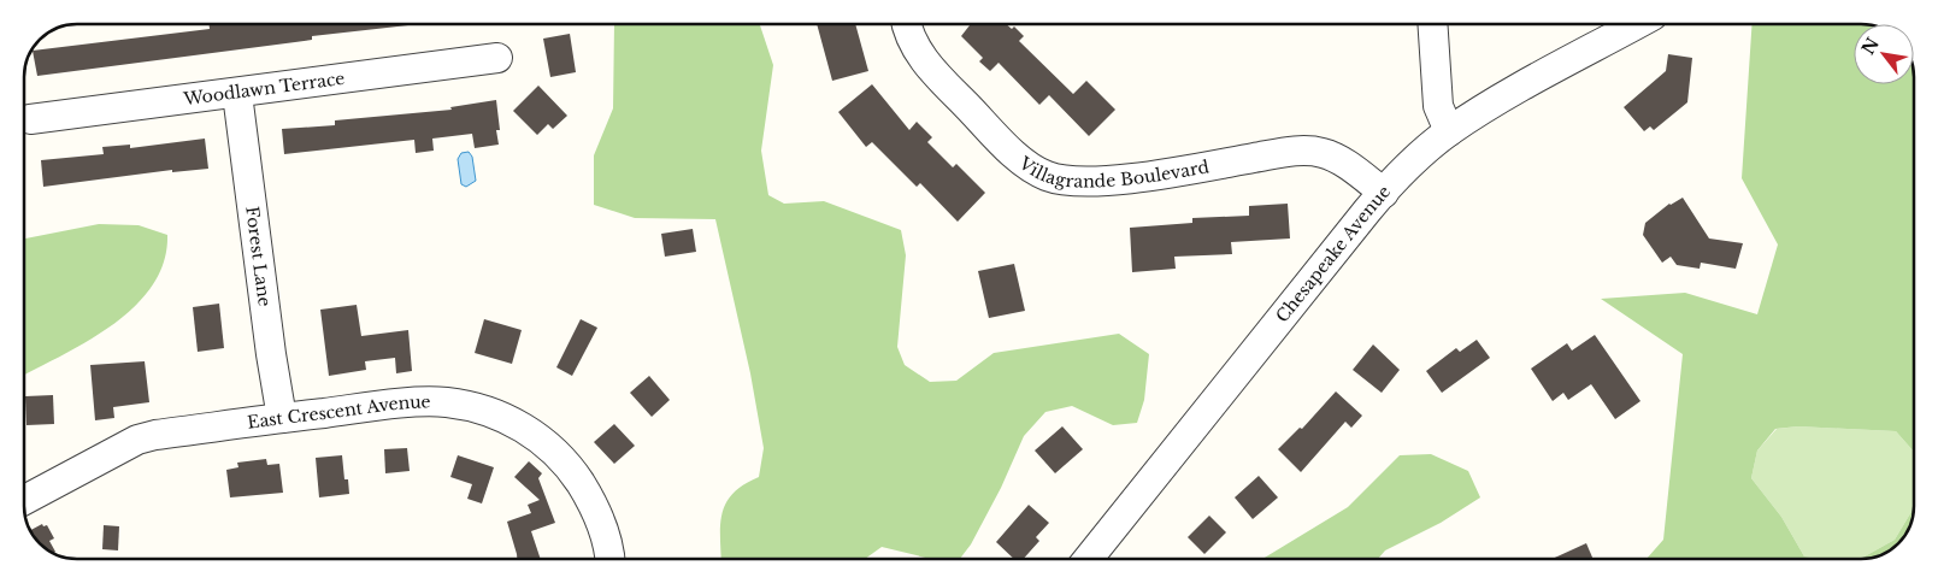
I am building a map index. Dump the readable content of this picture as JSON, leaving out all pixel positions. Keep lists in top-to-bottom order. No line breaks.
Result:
{"streets":{"street":["Woodlawn Terrace","Villagrande Boulevard","Chesapeake Avenue","Forest Lane","East Crescent Avenue"]},"crossings":[["Woodlawn Terrace","Forest Lane"],["Villagrande Boulevard","Chesapeake Avenue"],["Forest Lane","East Crescent Avenue"]],"north":"top left"}
